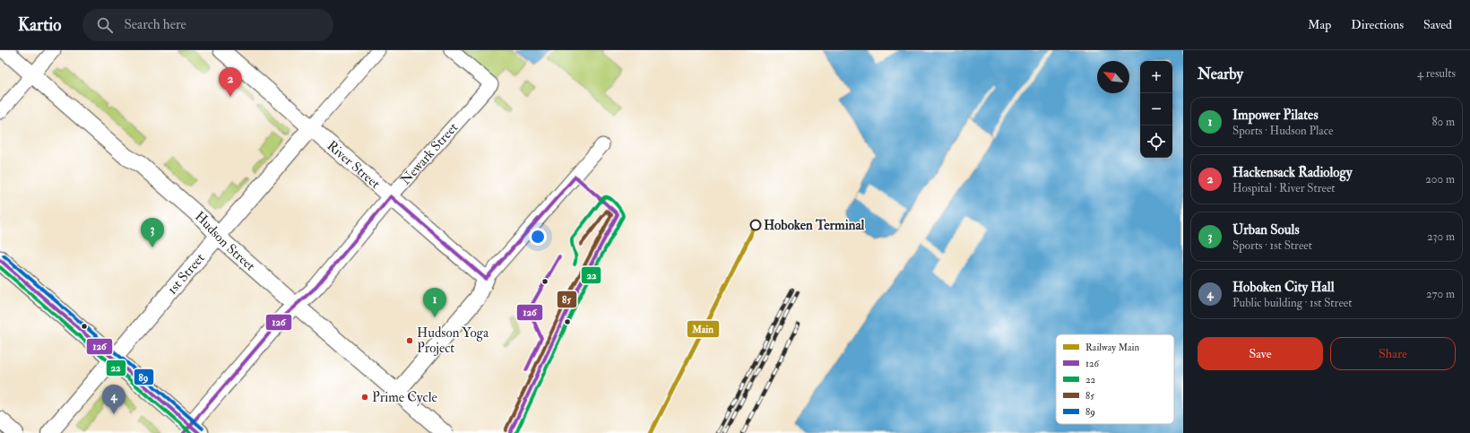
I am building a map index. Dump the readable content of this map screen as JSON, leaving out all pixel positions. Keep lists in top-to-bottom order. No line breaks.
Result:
{"streets":{"street":["Newark Street","River Street","Hudson Street","1st Street"]},"crossings":[["Newark Street","River Street"],["Newark Street","Hudson Street"],["River Street","1st Street"],["Hudson Street","1st Street"]],"places":["Hoboken Terminal","Hudson Yoga Project","Prime Cycle"],"lines":["transit line 126","transit line 22","transit line 85","rail line Main","transit line 89"],"legend":["Railway Main","126","22","85","89"],"north":"top left","page":{"header":"Kartio","search":"Search here","nav":["Map","Directions","Saved"],"heading":["Nearby","4 results"],"map_buttons":["+","−"],"pins":["2","3","1","4"],"list":[{"mark":"1","name":"Impower Pilates","note":"Sports · Hudson Place","value":"80 m"},{"mark":"2","name":"Hackensack Radiology","note":"Hospital · River Street","value":"200 m"},{"mark":"3","name":"Urban Souls","note":"Sports · 1st Street","value":"230 m"},{"mark":"4","name":"Hoboken City Hall","note":"Public building · 1st Street","value":"270 m"}],"buttons":["Save","Share"]}}
